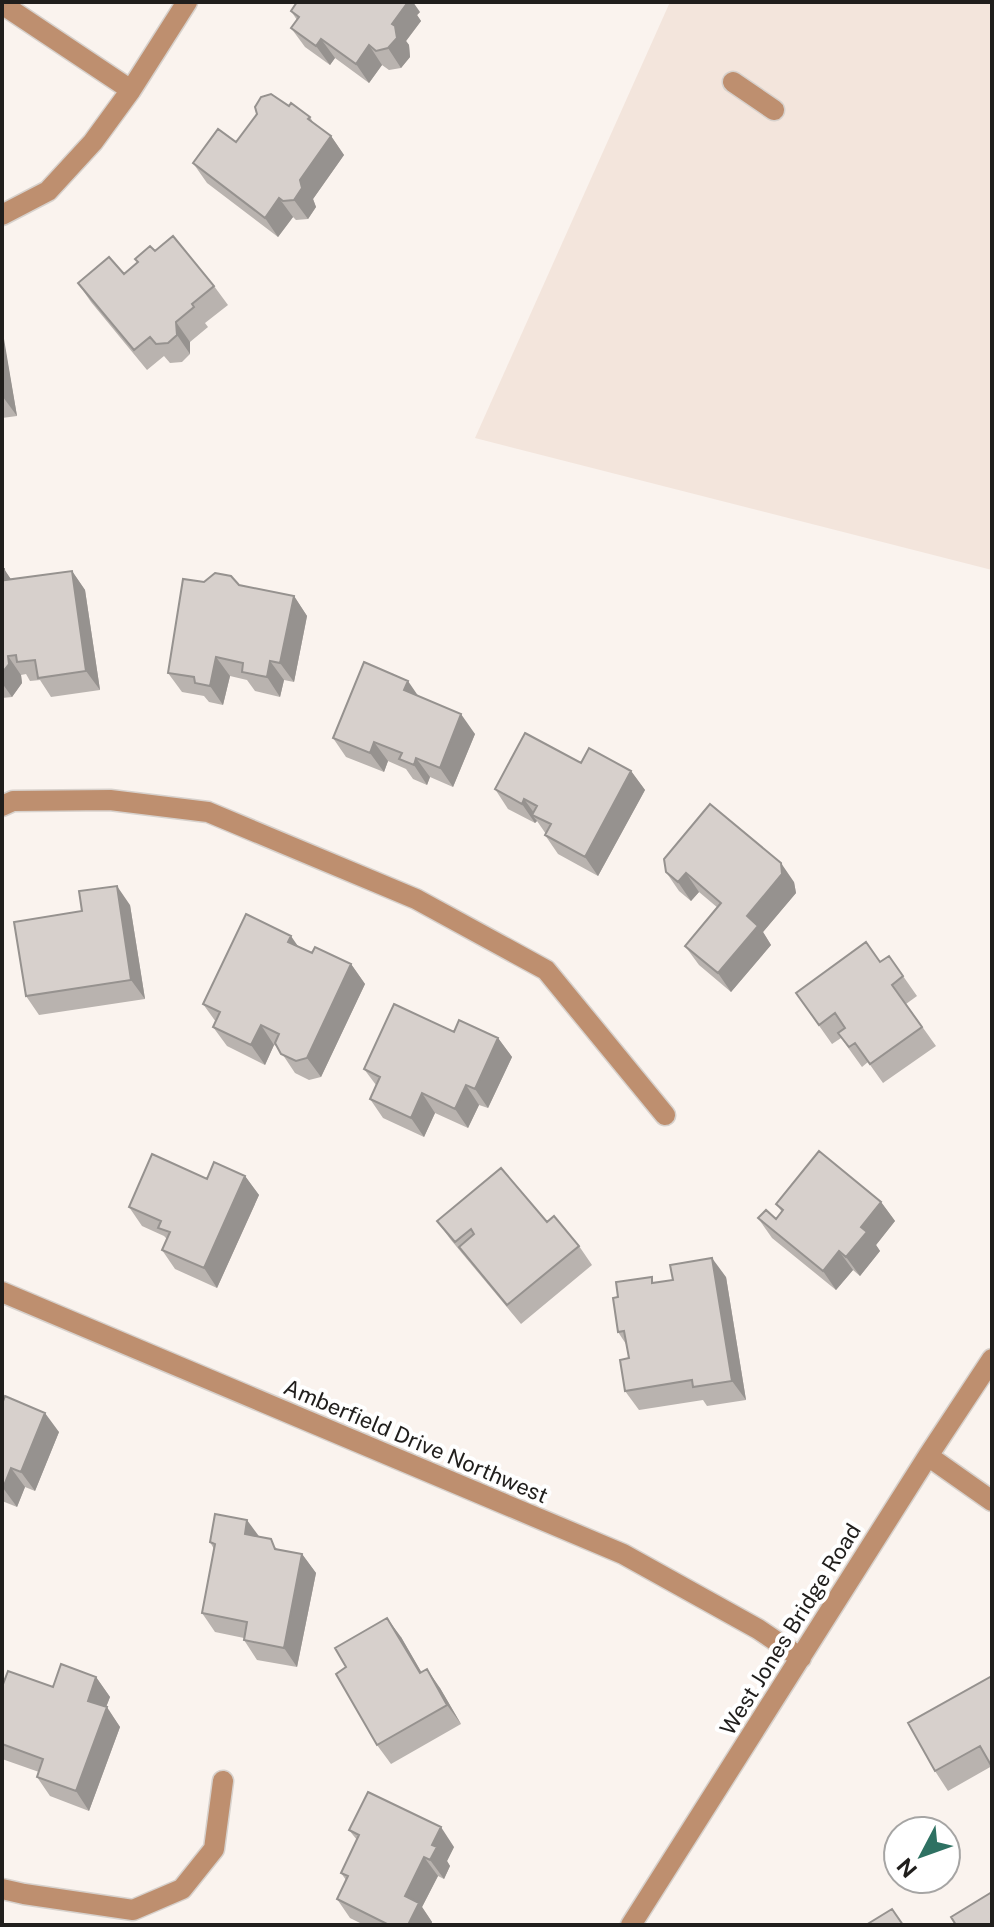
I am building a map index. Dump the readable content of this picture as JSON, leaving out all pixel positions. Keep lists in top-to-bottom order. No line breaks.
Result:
{"streets":{"street":["Amberfield Drive Northwest","West Jones Bridge Road"]},"crossings":[["Amberfield Drive Northwest","West Jones Bridge Road"]],"north":"bottom left"}
